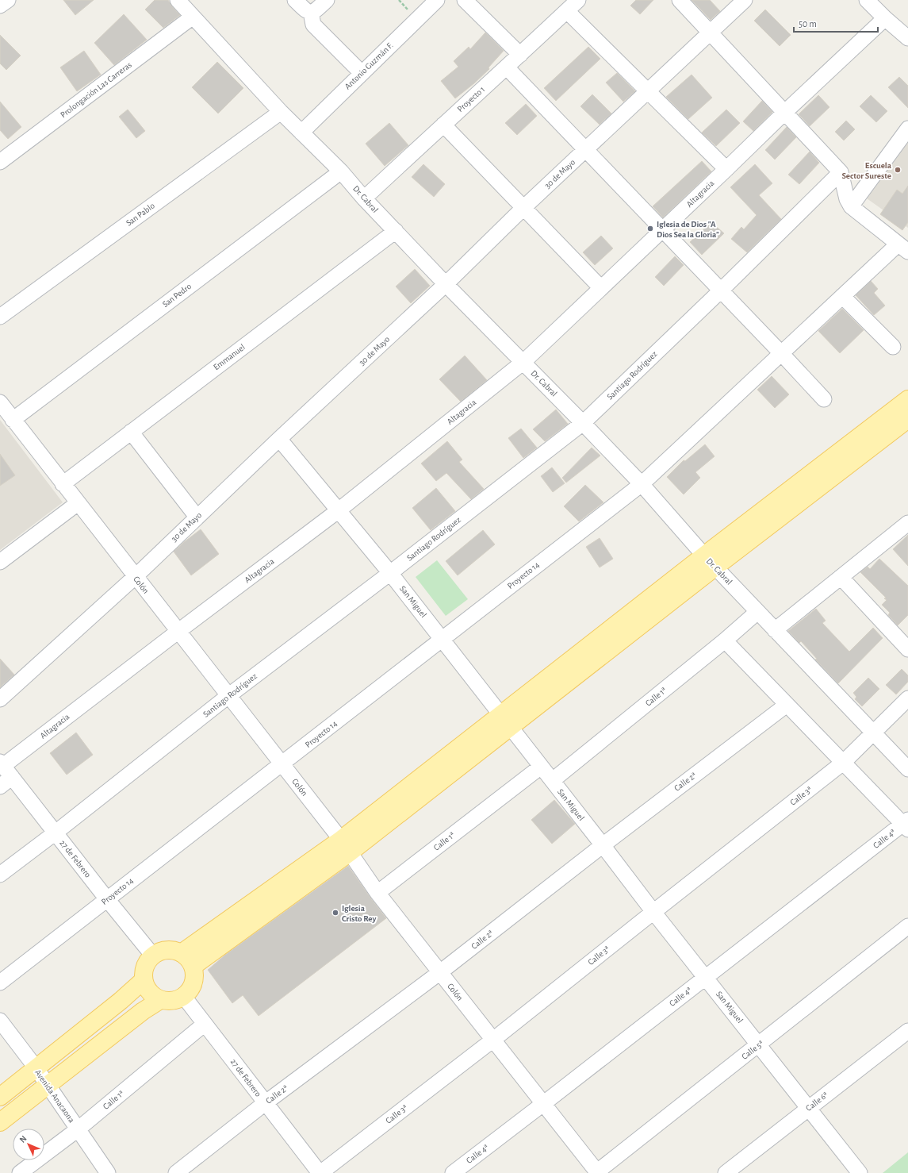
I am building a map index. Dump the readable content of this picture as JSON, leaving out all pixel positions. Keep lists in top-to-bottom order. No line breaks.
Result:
{"streets":{"street":["Antonio Guzmán F.","Prolongación Las Carreras","Proyecto 1","30 de Mayo","Altagracia","Dr. Cabral","San Pablo","San Pedro","Emmanuel","Santiago Rodríguez","Proyecto 14","Colón","San Miguel","Calle 1ª","Calle 2ª","Calle 3ª","Calle 4ª","27 de Febrero","Calle 5ª","Avenida Anacaona","Calle 6ª"]},"crossings":[["Antonio Guzmán F.","Dr. Cabral"],["Prolongación Las Carreras","Dr. Cabral"],["Proyecto 1","Dr. Cabral"],["30 de Mayo","Dr. Cabral"],["30 de Mayo","Colón"],["30 de Mayo","San Miguel"],["Altagracia","Dr. Cabral"],["Altagracia","Colón"],["Altagracia","San Miguel"],["Altagracia","27 de Febrero"],["Dr. Cabral","San Pablo"],["Dr. Cabral","San Pedro"],["Dr. Cabral","Emmanuel"],["Dr. Cabral","Santiago Rodríguez"],["Dr. Cabral","Proyecto 14"],["Dr. Cabral","Calle 1ª"],["Dr. Cabral","Calle 3ª"],["San Pedro","Colón"],["Emmanuel","Colón"],["Santiago Rodríguez","Colón"],["Santiago Rodríguez","San Miguel"],["Santiago Rodríguez","27 de Febrero"],["Proyecto 14","Colón"],["Proyecto 14","San Miguel"],["Proyecto 14","27 de Febrero"],["Colón","Calle 1ª"],["Colón","Calle 2ª"],["Colón","Calle 3ª"],["Colón","Calle 4ª"],["Colón","Calle 5ª"],["San Miguel","Calle 1ª"],["San Miguel","Calle 2ª"],["San Miguel","Calle 3ª"],["San Miguel","Calle 4ª"],["San Miguel","Calle 5ª"],["San Miguel","Calle 6ª"],["Calle 1ª","27 de Febrero"],["Calle 1ª","Avenida Anacaona"],["Calle 2ª","27 de Febrero"],["Calle 3ª","27 de Febrero"]],"places":["Escuela Sector Sureste","Iglesia de Dios \"A Dios Sea la Gloria\"","Iglesia Cristo Rey"],"scale_bar":"50 m","north":"top left"}
